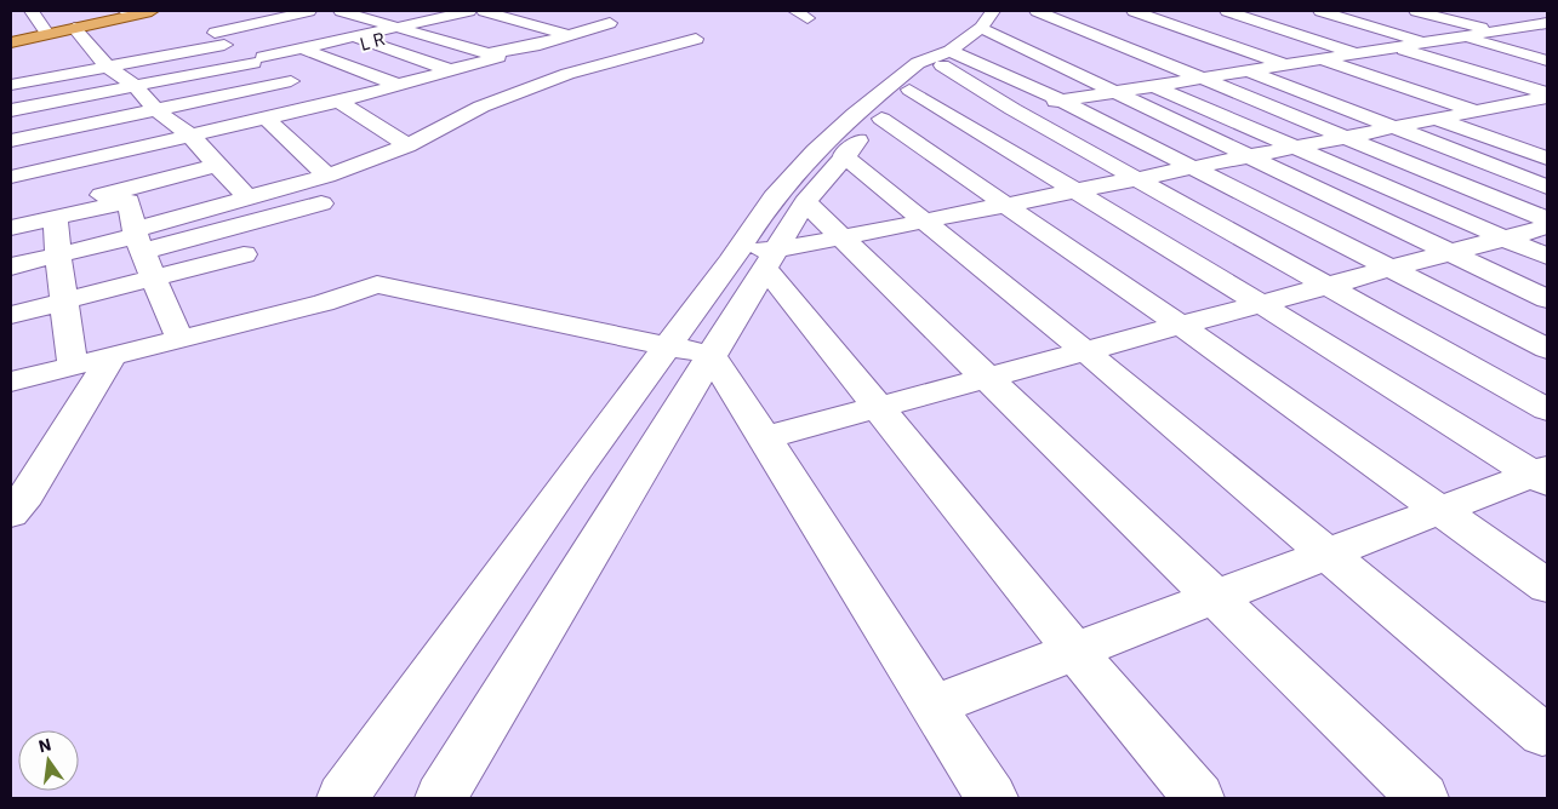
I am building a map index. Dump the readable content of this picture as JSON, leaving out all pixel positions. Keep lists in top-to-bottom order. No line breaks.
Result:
{"streets":{"street":["L R"]},"north":"top"}
